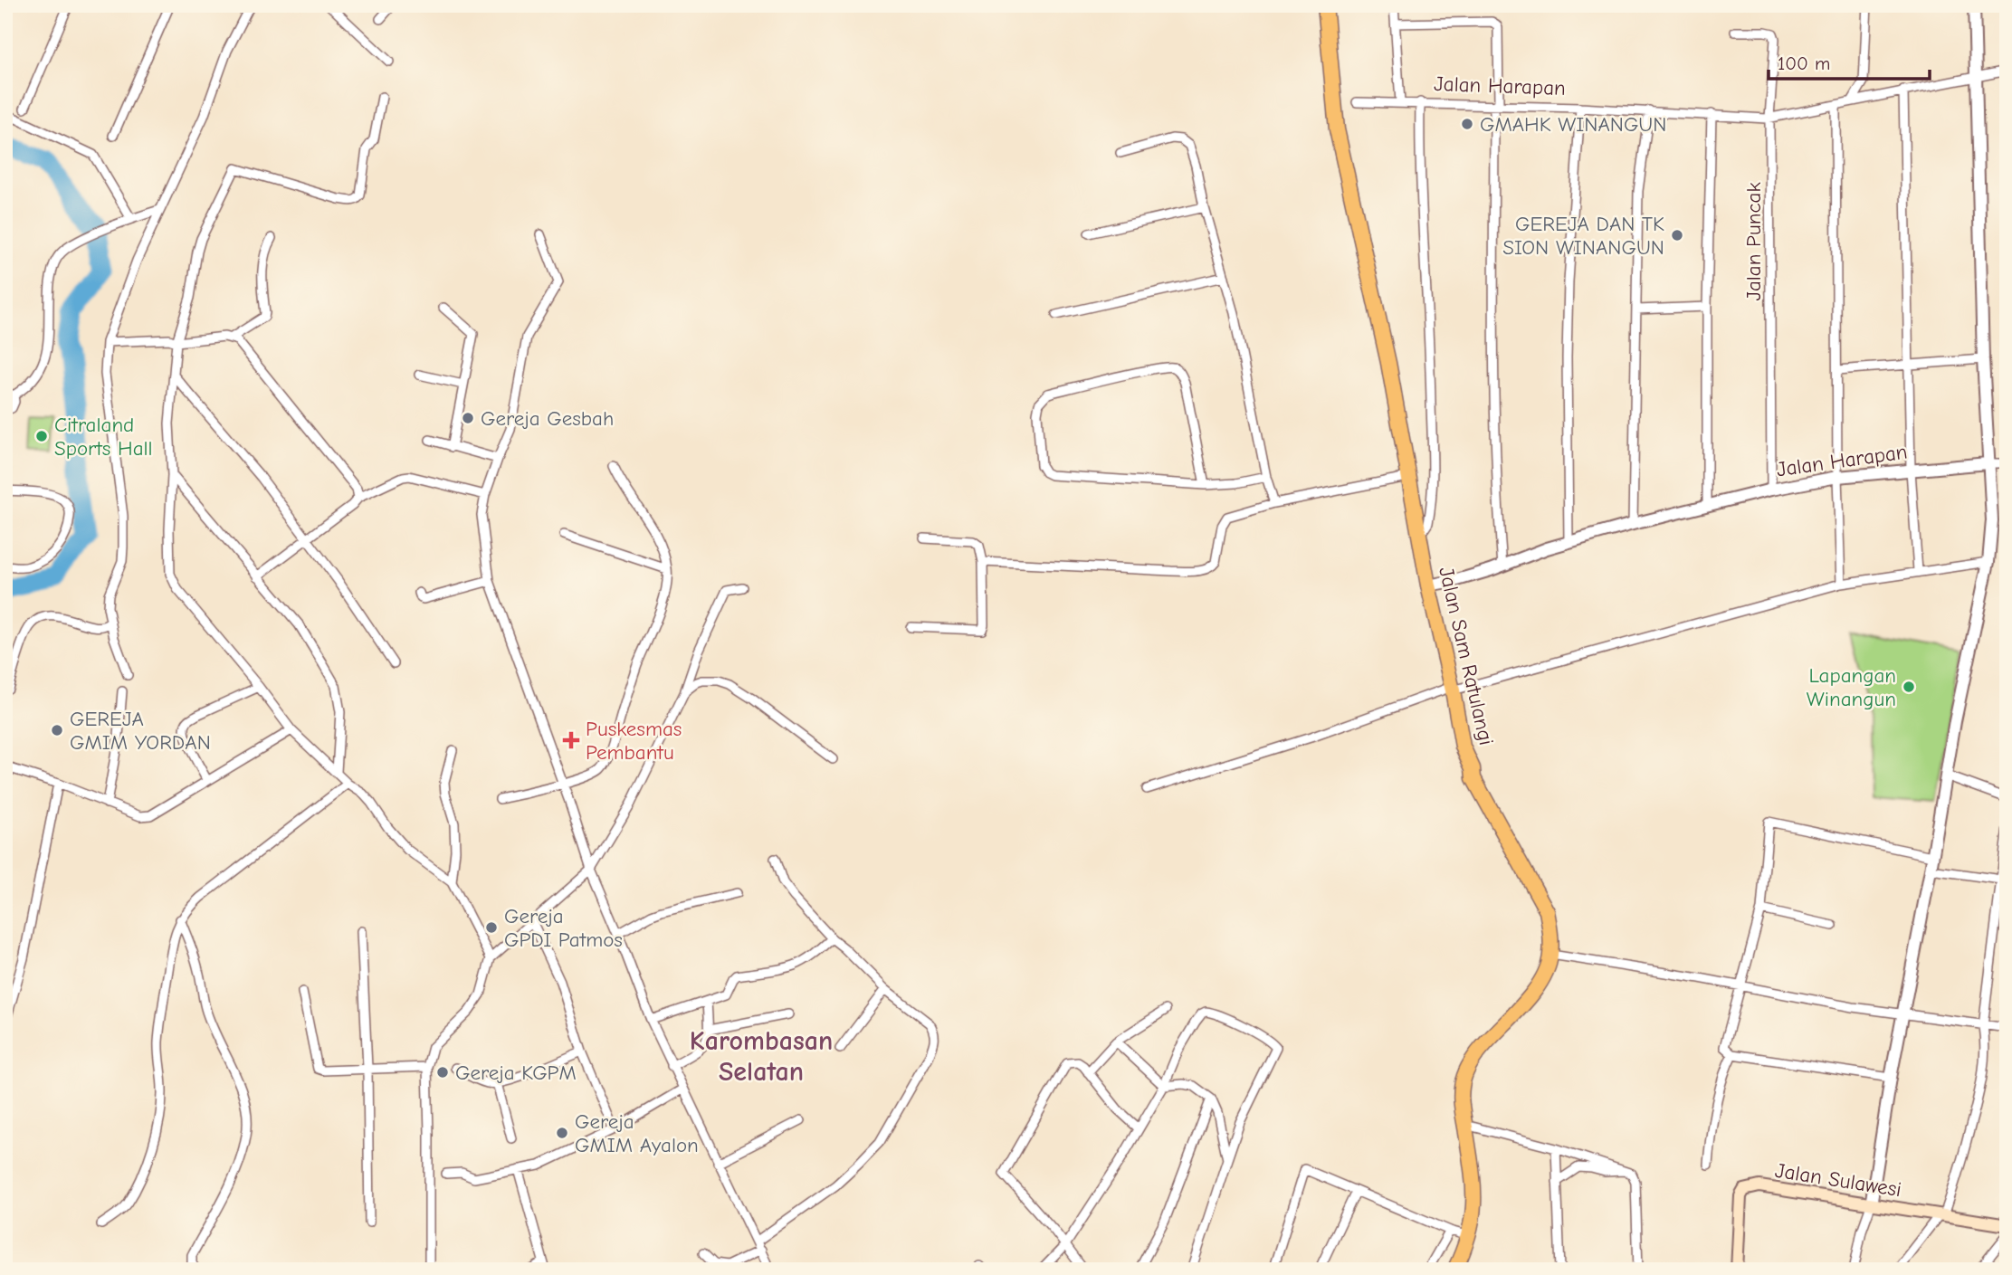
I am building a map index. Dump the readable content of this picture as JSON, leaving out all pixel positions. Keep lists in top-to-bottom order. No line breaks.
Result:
{"streets":{"highway":["Jalan Sam Ratulangi"],"main road":["Jalan Sulawesi"],"street":["Jalan Harapan","Jalan Puncak"]},"crossings":[["Jalan Harapan","Jalan Puncak"],["Jalan Harapan","Jalan Sam Ratulangi"]],"districts":["Karombasan Selatan"],"places":{"other":["GMAHK WINANGUN","GEREJA DAN TK SION WINANGUN","Gereja Gesbah","Citraland Sports Hall","Lapangan Winangun","GEREJA GMIM YORDAN","Gereja GPDI Patmos","Gereja KGPM","Gereja GMIM Ayalon"],"health":["Puskesmas Pembantu"]},"scale_bar":"100 m"}
